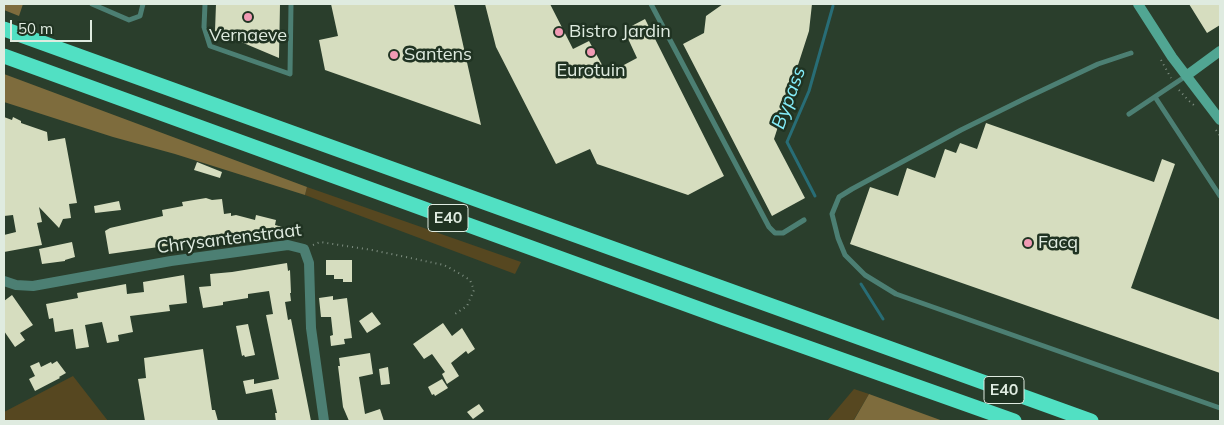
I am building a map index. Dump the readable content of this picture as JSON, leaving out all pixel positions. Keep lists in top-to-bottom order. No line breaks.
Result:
{"streets":{"highway":["E40"],"street":["Chrysantenstraat"]},"water":["Bypass"],"places":["Vernaeve","Bistro Jardin","Eurotuin","Santens","Facq"],"scale_bar":"50 m"}
